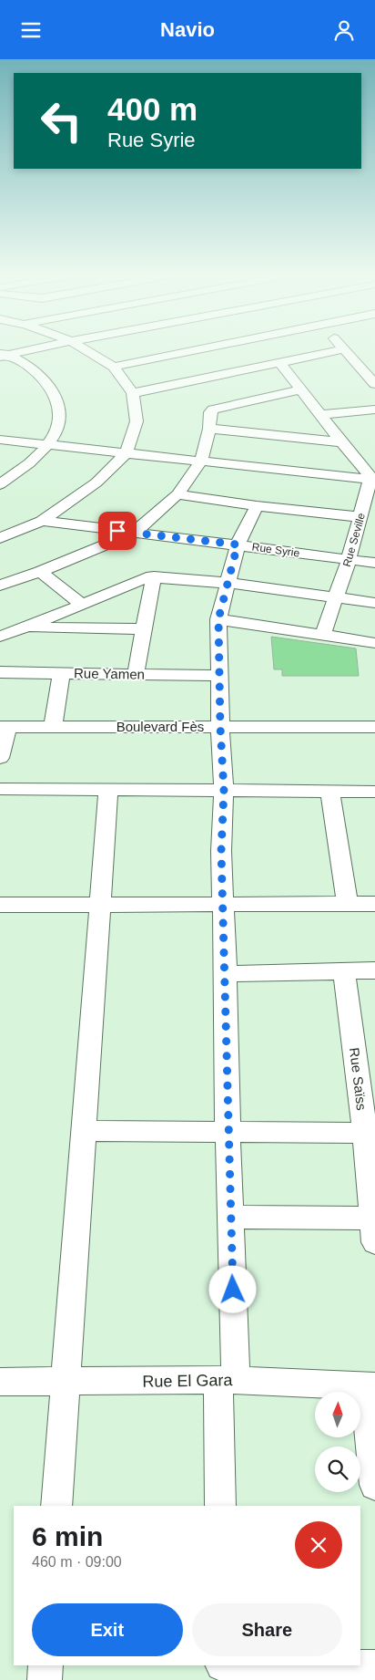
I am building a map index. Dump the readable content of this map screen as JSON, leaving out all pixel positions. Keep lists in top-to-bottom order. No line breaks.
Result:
{"streets":{"street":["Rue Seville","Rue Syrie","Rue Yamen","Boulevard Fès","Rue Saïss","Rue El Gara"]},"crossings":[["Rue Seville","Rue Syrie"]],"north":"top","page":{"header":"Navio","turn":["400 m","Rue Syrie"],"heading":["6 min","460 m · 09:00"],"buttons":["Exit","Share"]}}
